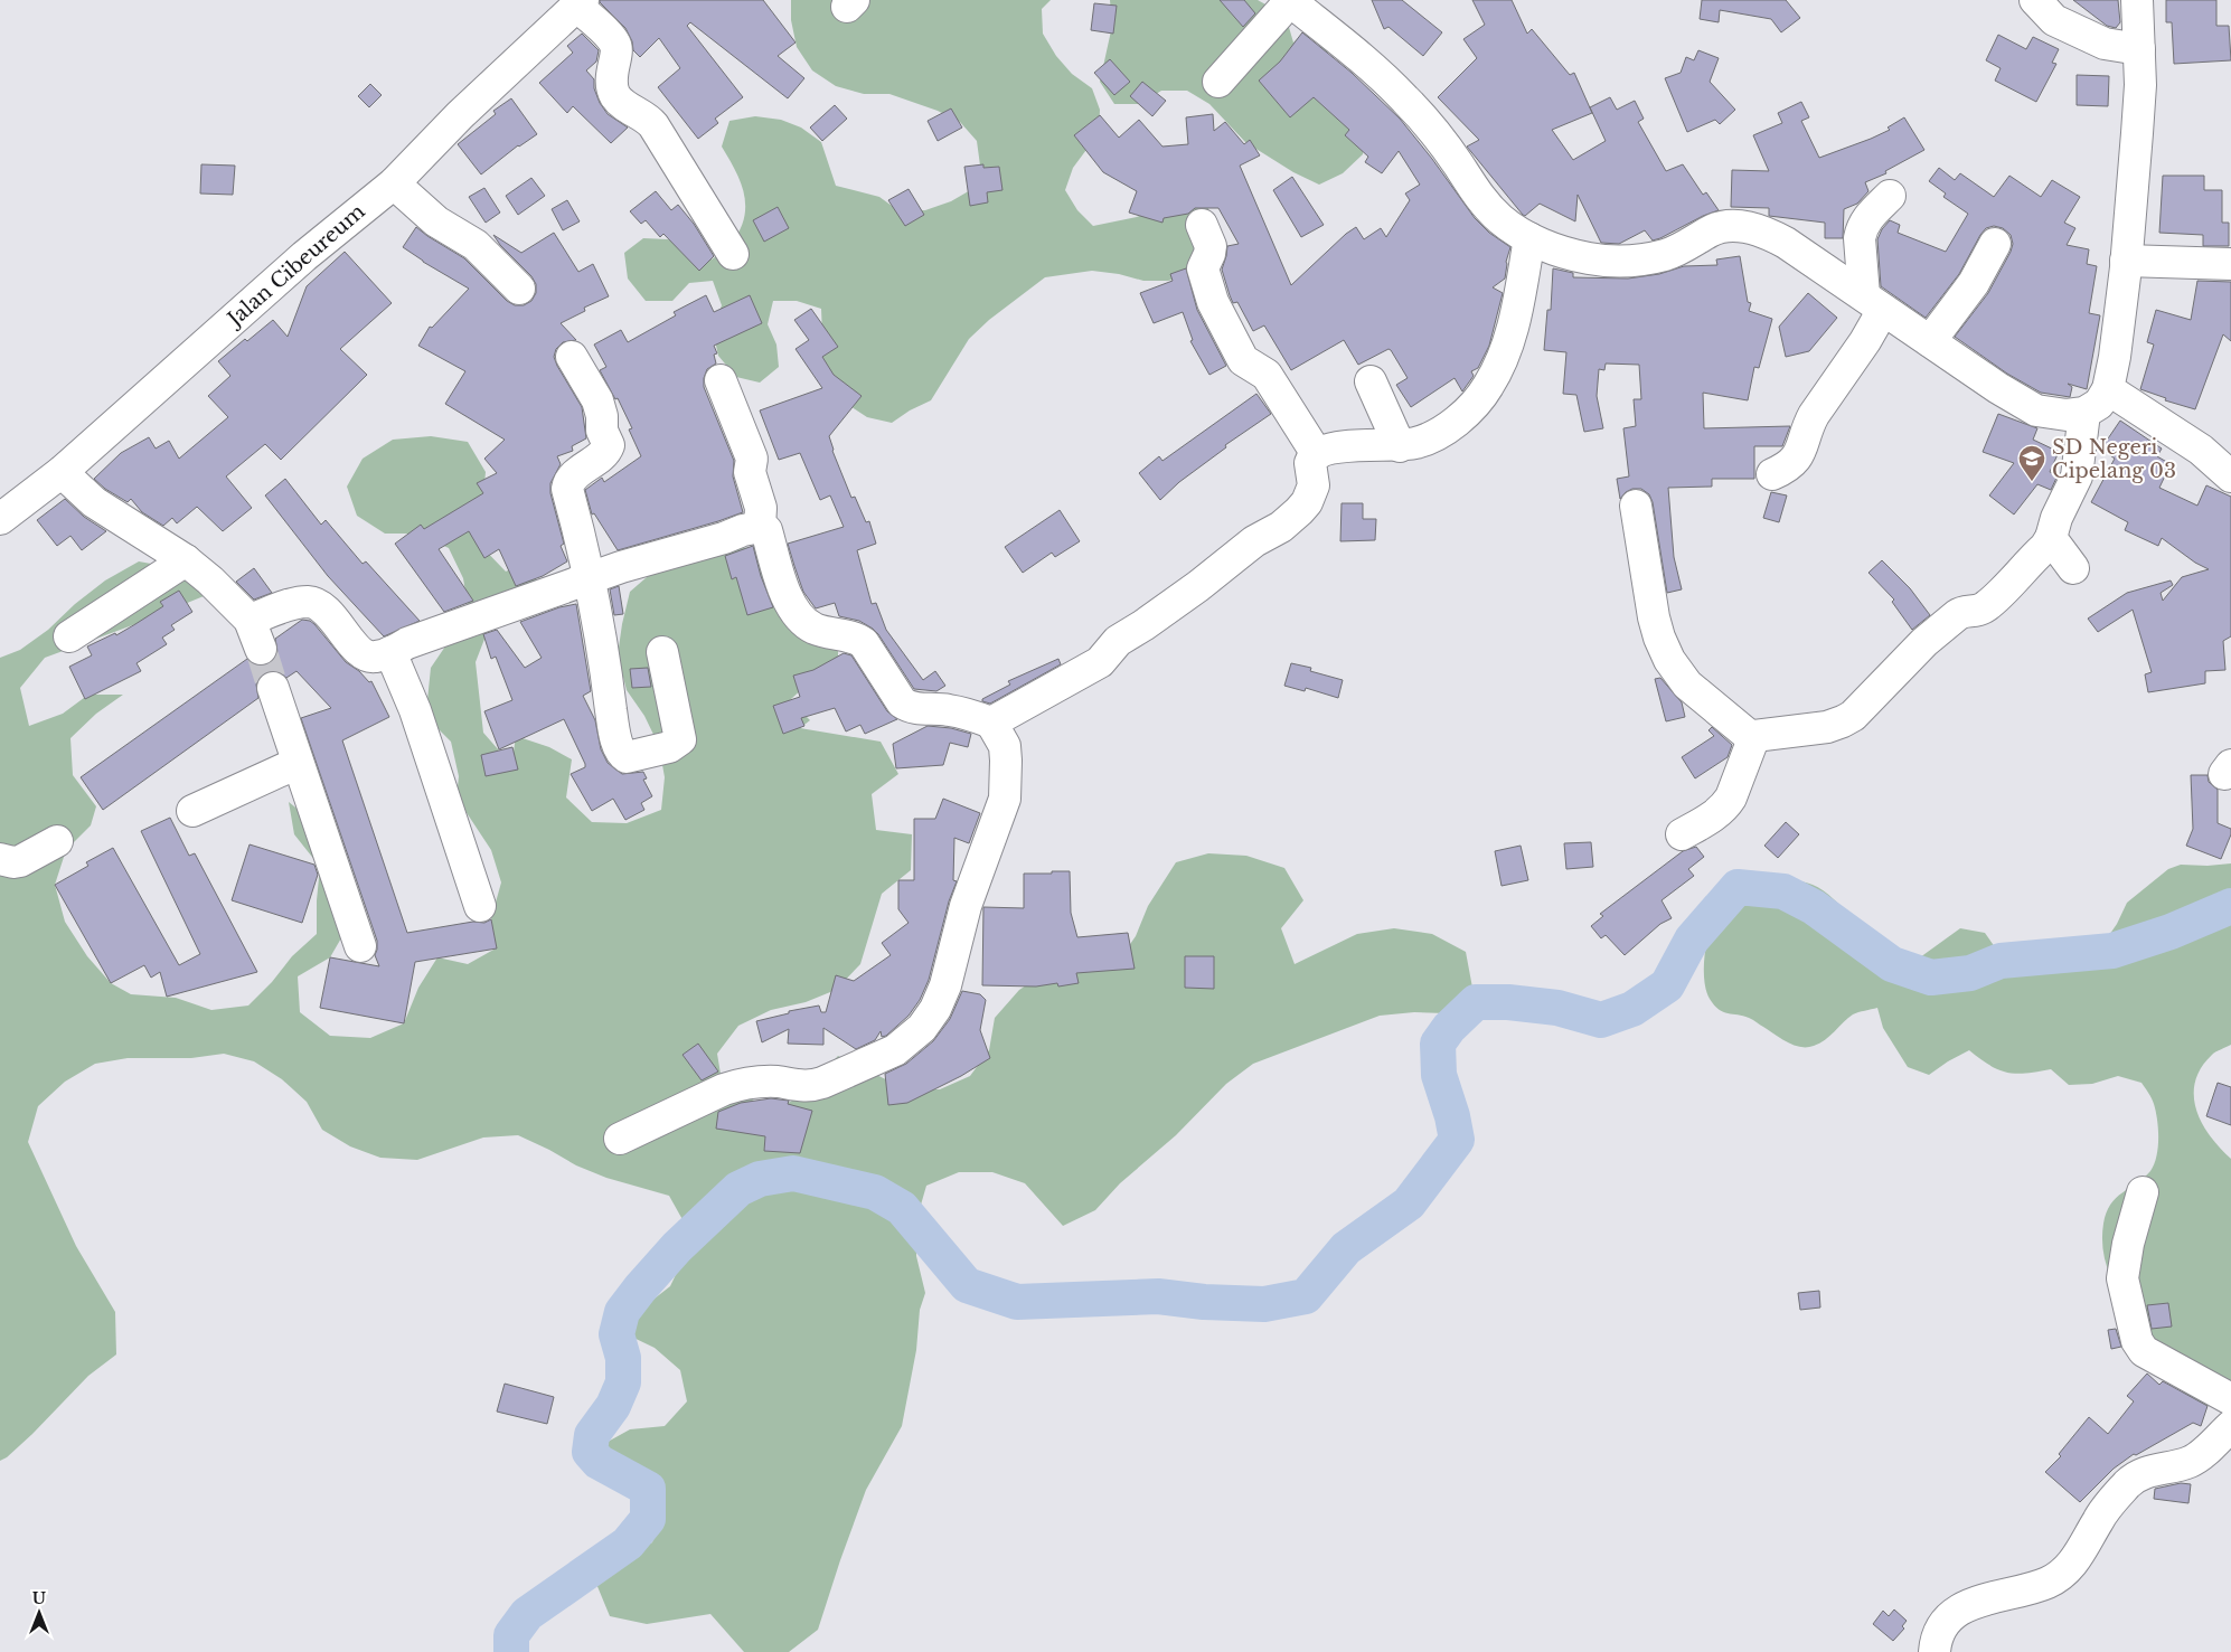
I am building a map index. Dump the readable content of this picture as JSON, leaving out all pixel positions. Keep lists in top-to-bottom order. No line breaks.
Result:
{"streets":{"street":["Jalan Cibeureum"]},"places":{"school or university":["SD Negeri Cipelang 03"]},"north":"top"}
